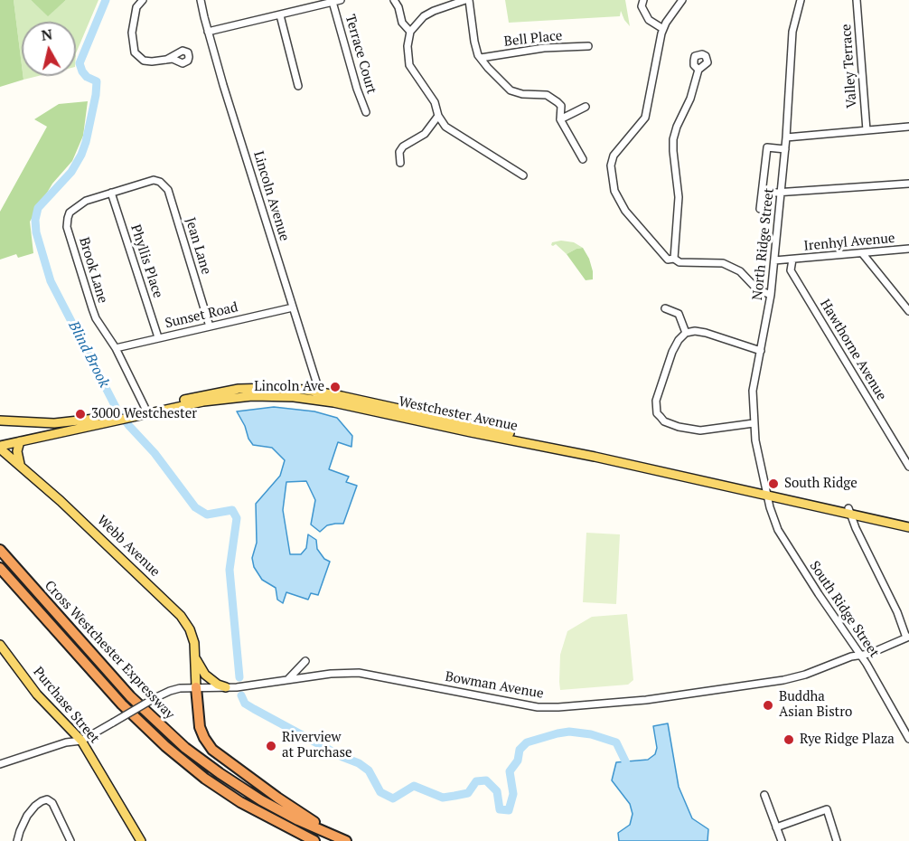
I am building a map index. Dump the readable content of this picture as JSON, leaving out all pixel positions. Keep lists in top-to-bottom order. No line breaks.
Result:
{"streets":{"highway":["Cross Westchester Expressway"],"main road":["Westchester Avenue","Webb Avenue","Purchase Street"],"street":["Bell Place","Terrace Court","Valley Terrace","Lincoln Avenue","Irenhyl Avenue","North Ridge Street","Jean Lane","Phyllis Place","Brook Lane","Sunset Road","Hawthorne Avenue","South Ridge Street","Bowman Avenue"]},"crossings":[["Lincoln Avenue","Sunset Road"],["Lincoln Avenue","Westchester Avenue"],["Irenhyl Avenue","Hawthorne Avenue"],["North Ridge Street","Westchester Avenue"],["North Ridge Street","South Ridge Street"],["Jean Lane","Brook Lane"],["Jean Lane","Sunset Road"],["Phyllis Place","Brook Lane"],["Phyllis Place","Sunset Road"],["Brook Lane","Sunset Road"],["Brook Lane","Westchester Avenue"],["Westchester Avenue","Webb Avenue"],["Westchester Avenue","South Ridge Street"],["Webb Avenue","Bowman Avenue"],["South Ridge Street","Bowman Avenue"],["Bowman Avenue","Purchase Street"]],"water":["Blind Brook"],"places":["Lincoln Ave","3000 Westchester","South Ridge","Buddha Asian Bistro","Rye Ridge Plaza","Riverview at Purchase"],"north":"top"}
